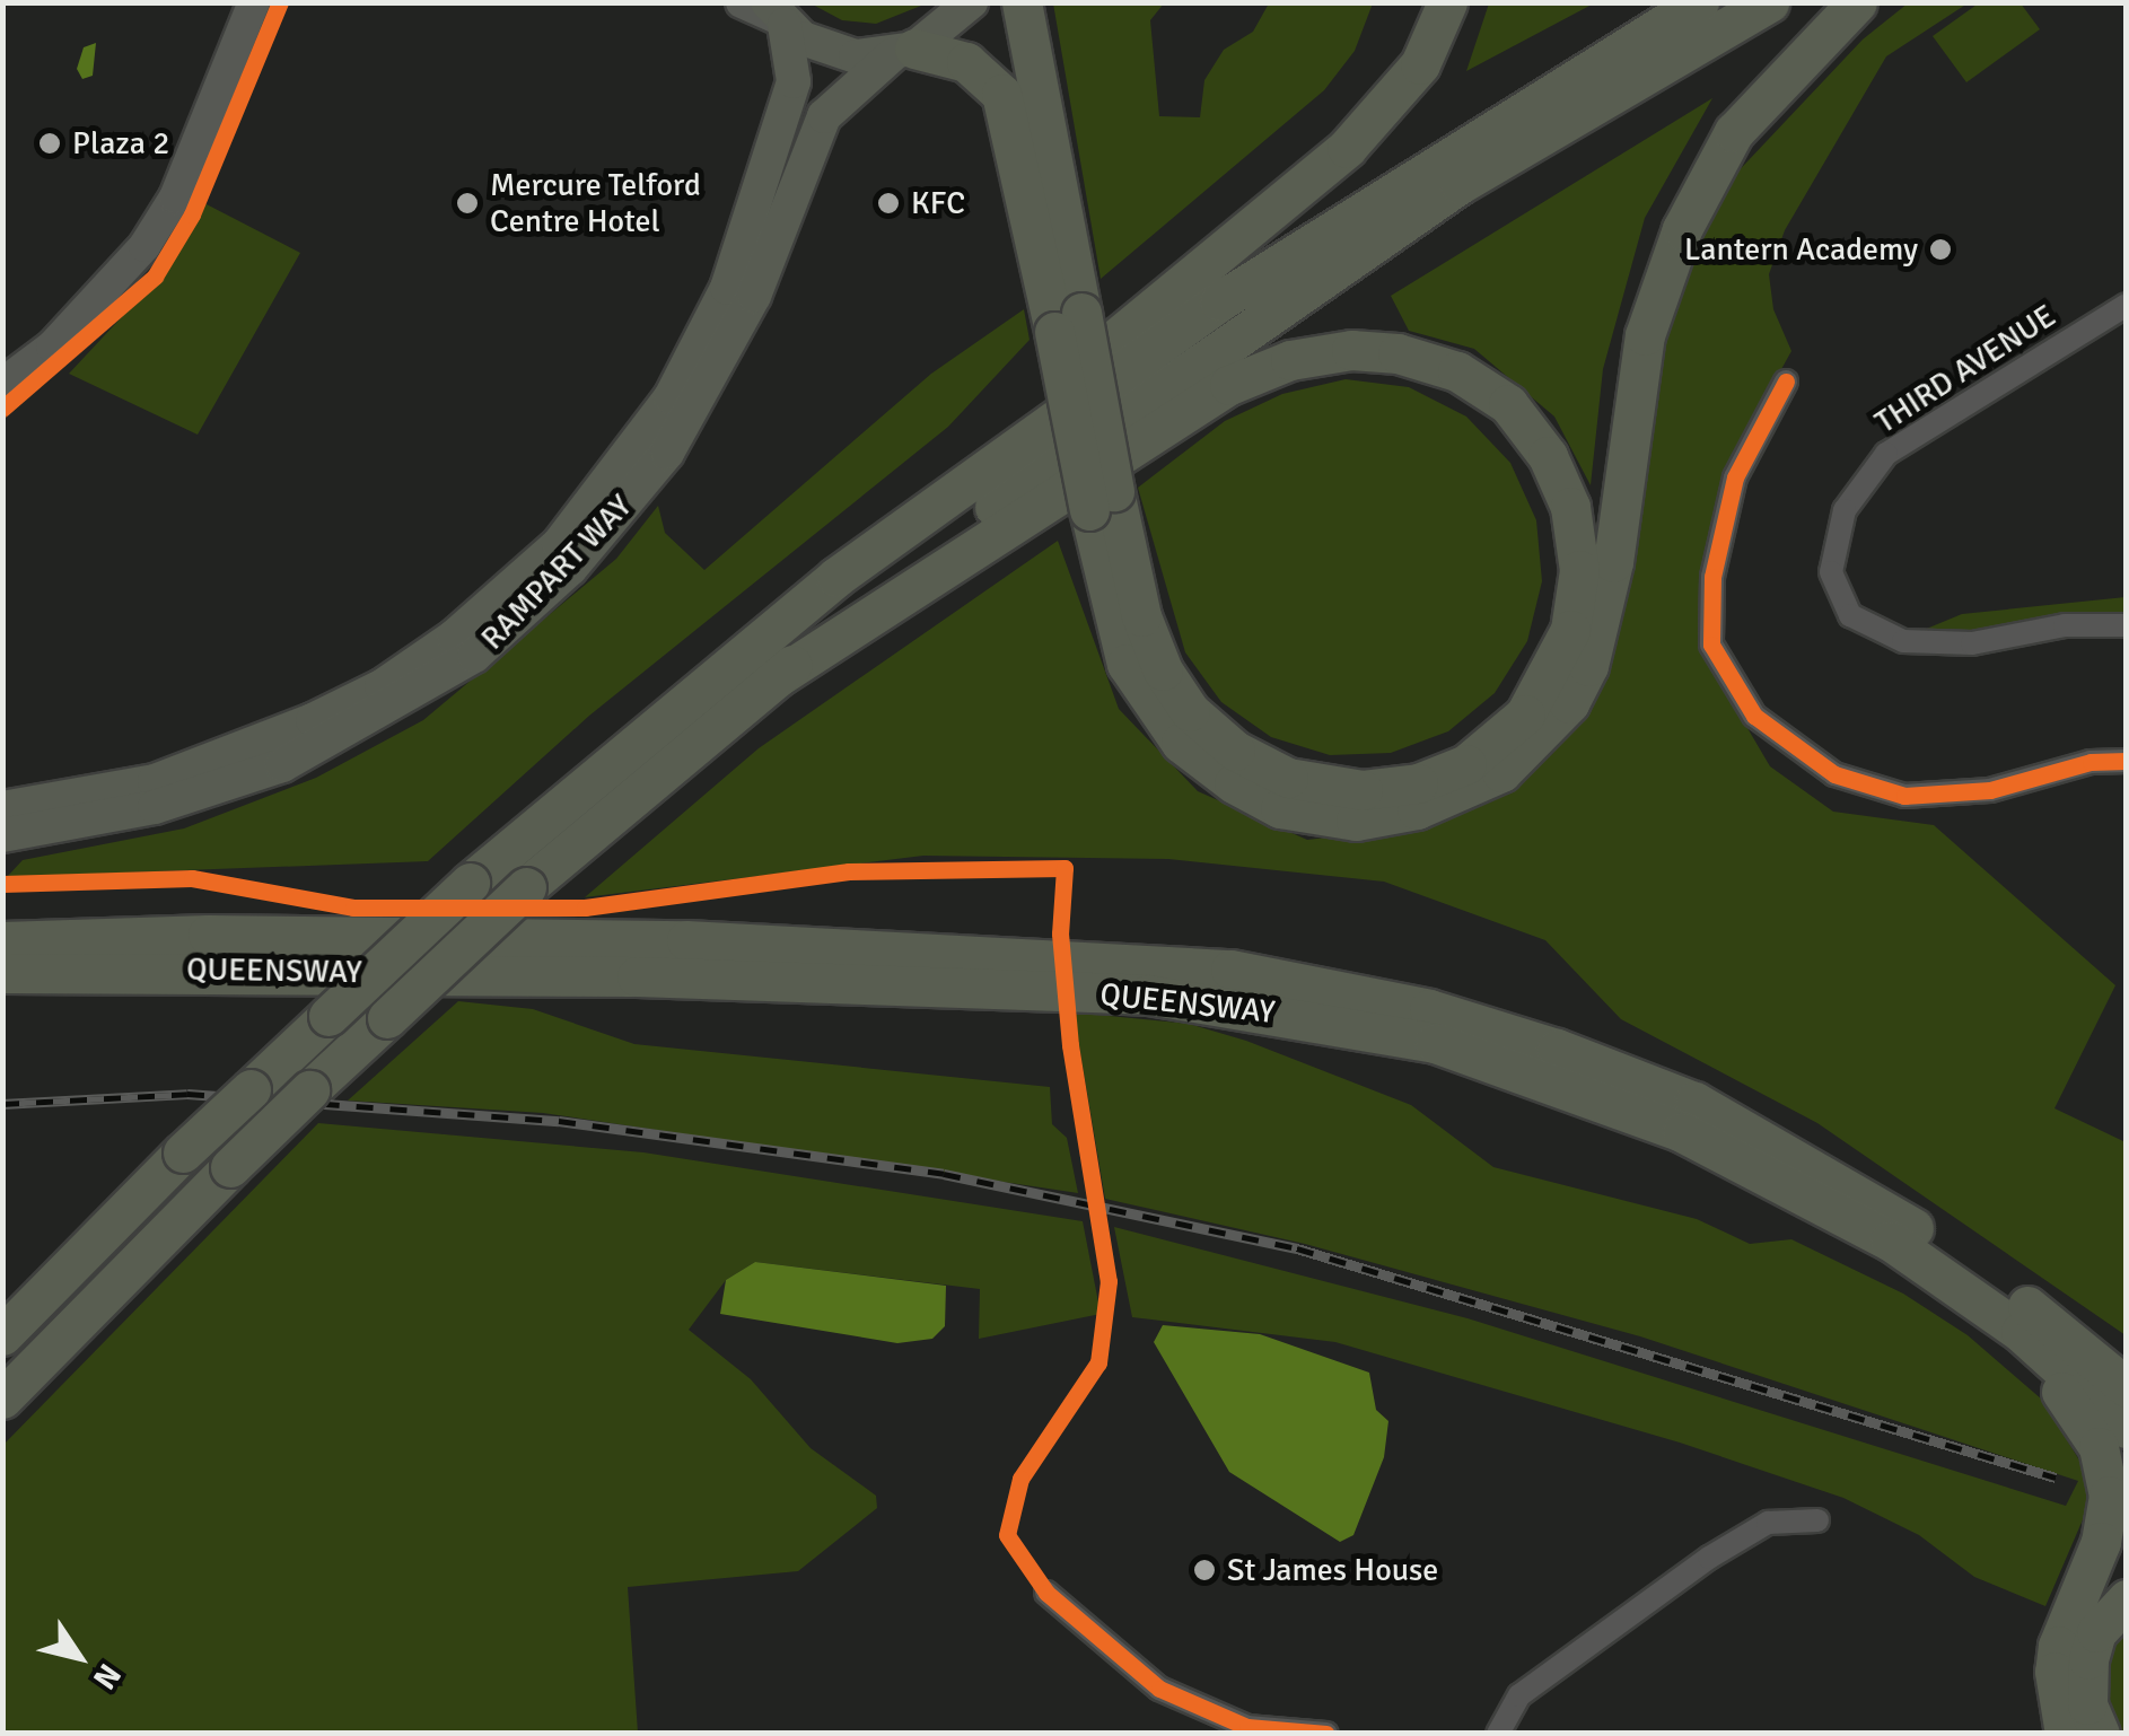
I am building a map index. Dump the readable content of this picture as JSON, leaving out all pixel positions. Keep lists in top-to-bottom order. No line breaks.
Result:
{"streets":{"highway":["QUEENSWAY"],"main road":["RAMPART WAY"],"street":["THIRD AVENUE"]},"places":["Plaza 2","Mercure Telford Centre Hotel","KFC","Lantern Academy","St James House"],"north":"bottom right"}
